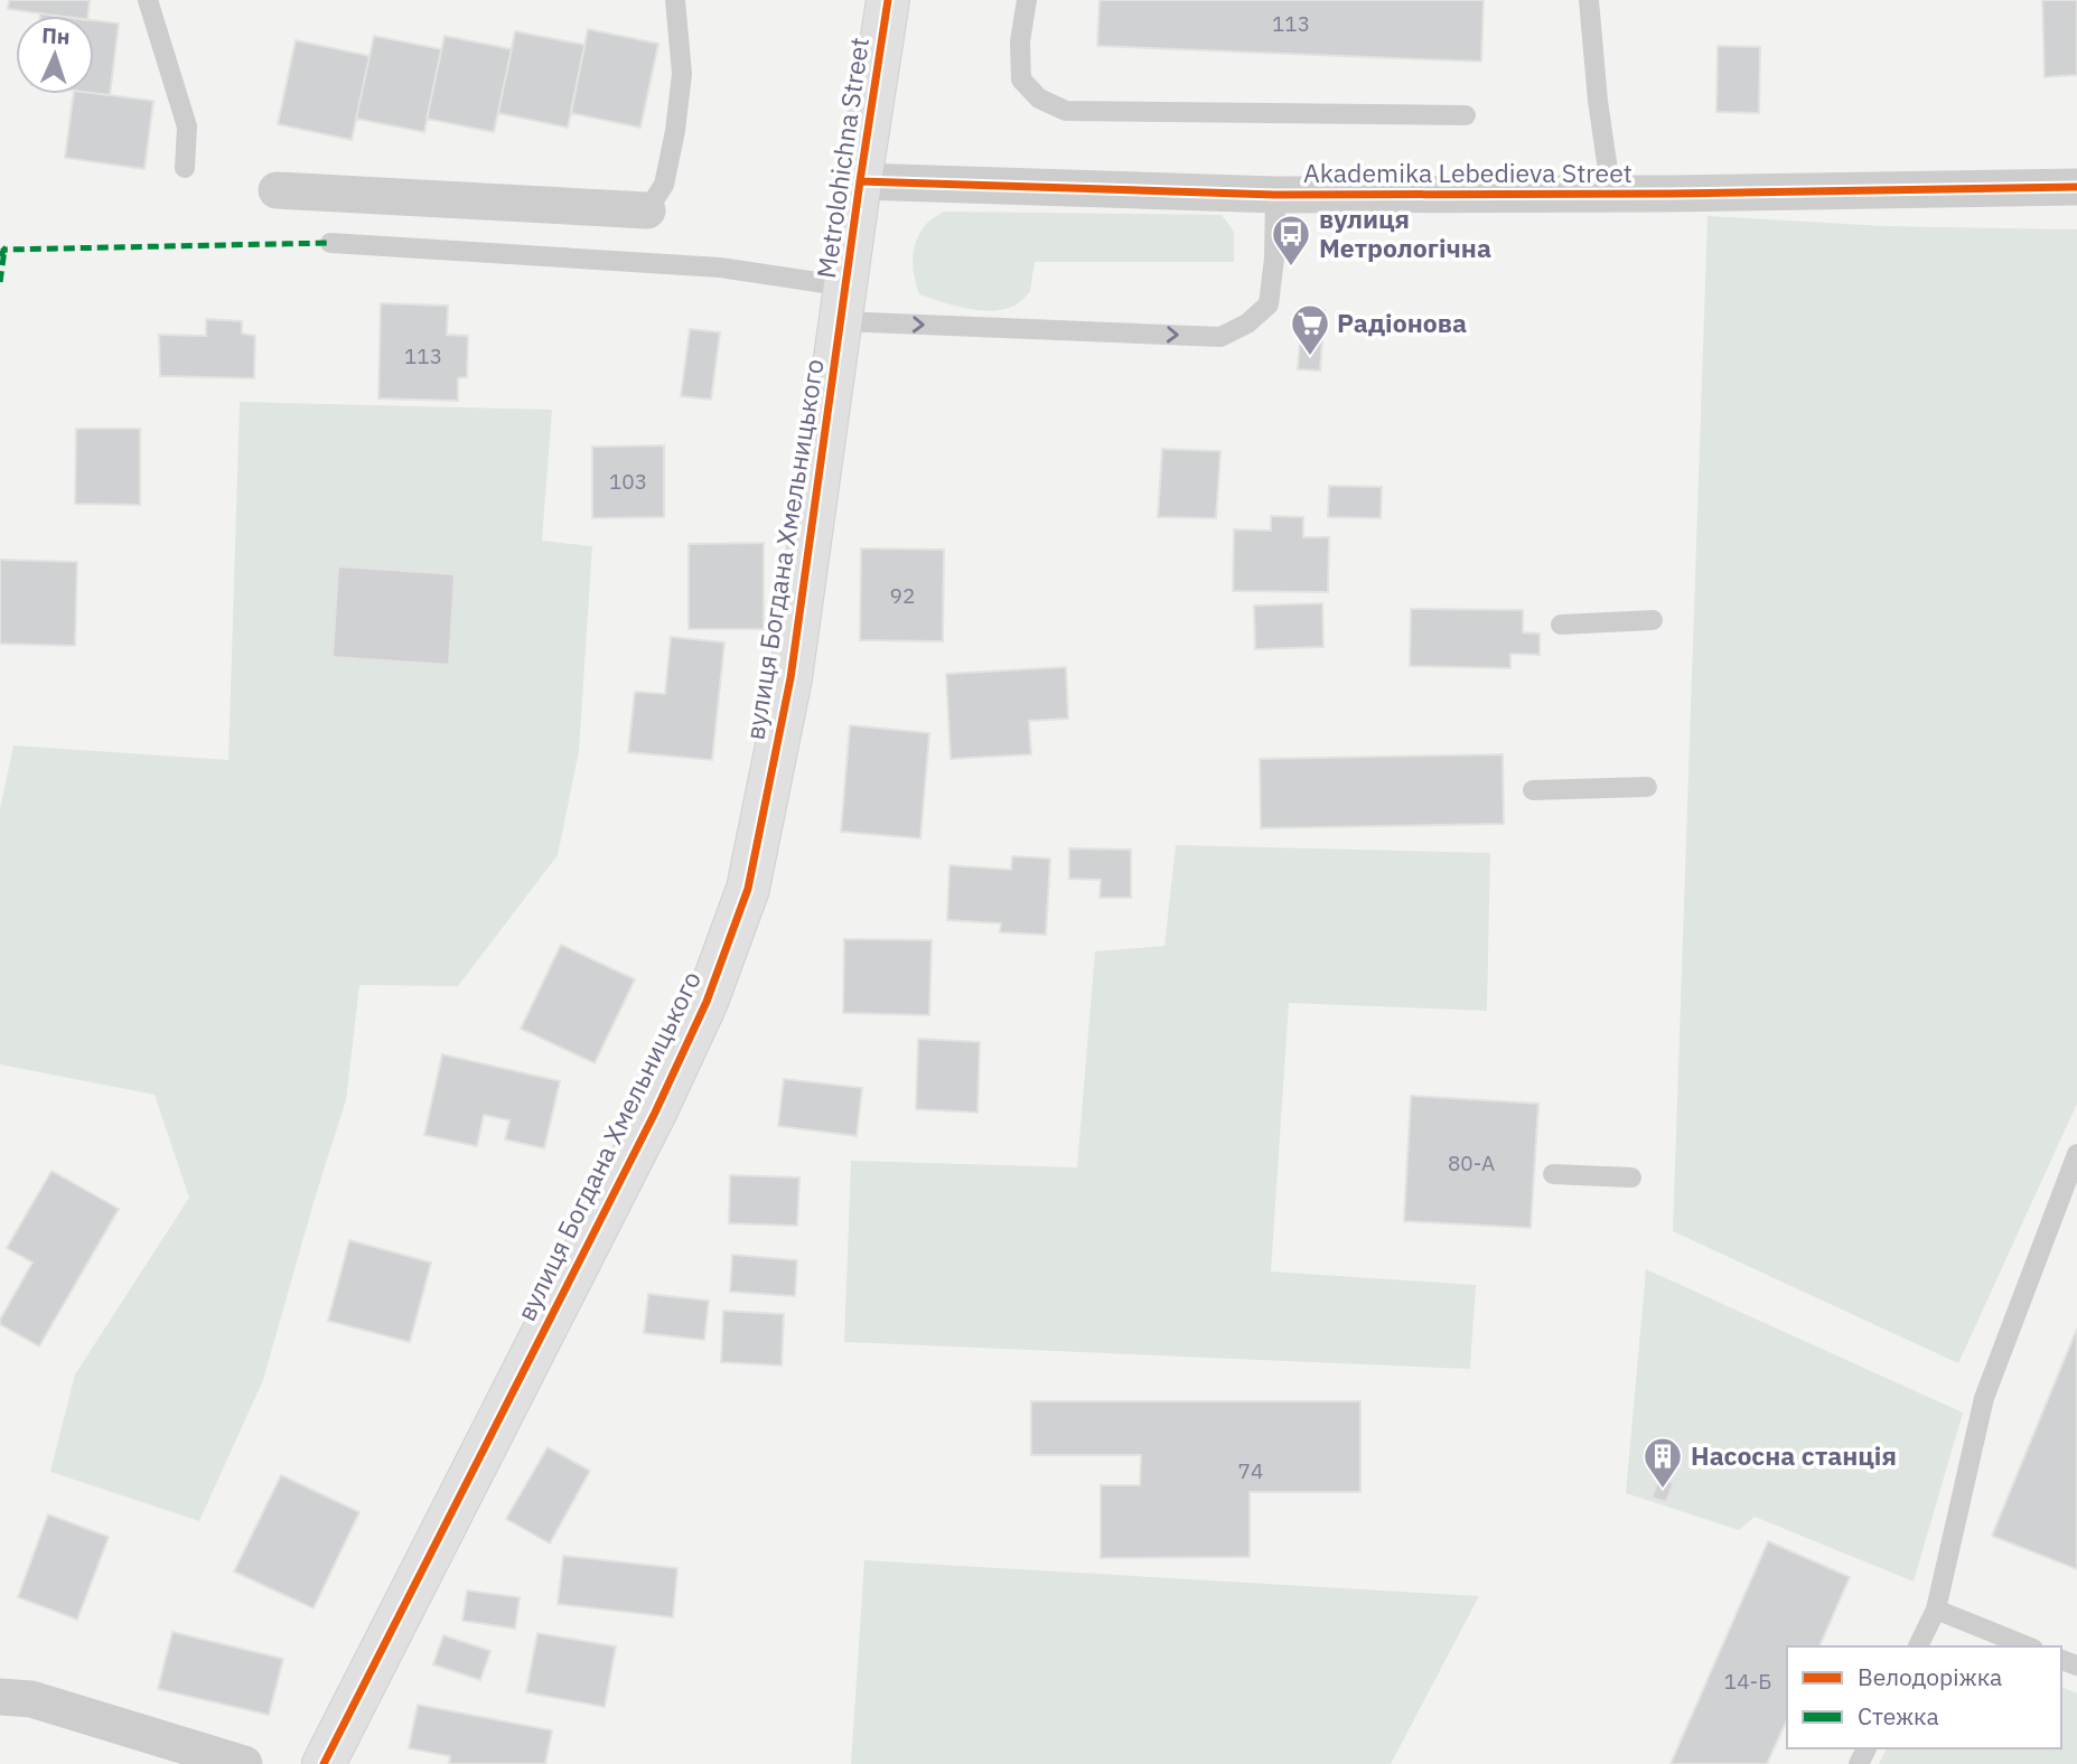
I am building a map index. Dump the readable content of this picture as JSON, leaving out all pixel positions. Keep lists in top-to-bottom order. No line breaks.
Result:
{"streets":{"street":["Metrolohichna Street","Akademika Lebedieva Street","вулиця Богдана Хмельницького"]},"crossings":[["Metrolohichna Street","Akademika Lebedieva Street"],["Metrolohichna Street","вулиця Богдана Хмельницького"]],"places":{"bus stop":["вулиця Метрологічна"],"supermarket":["Радіонова"],"building":["Насосна станція"]},"house_numbers":["113","113","103","92","80-А","74","14-Б"],"legend":["Велодоріжка","Стежка"],"north":"top"}
